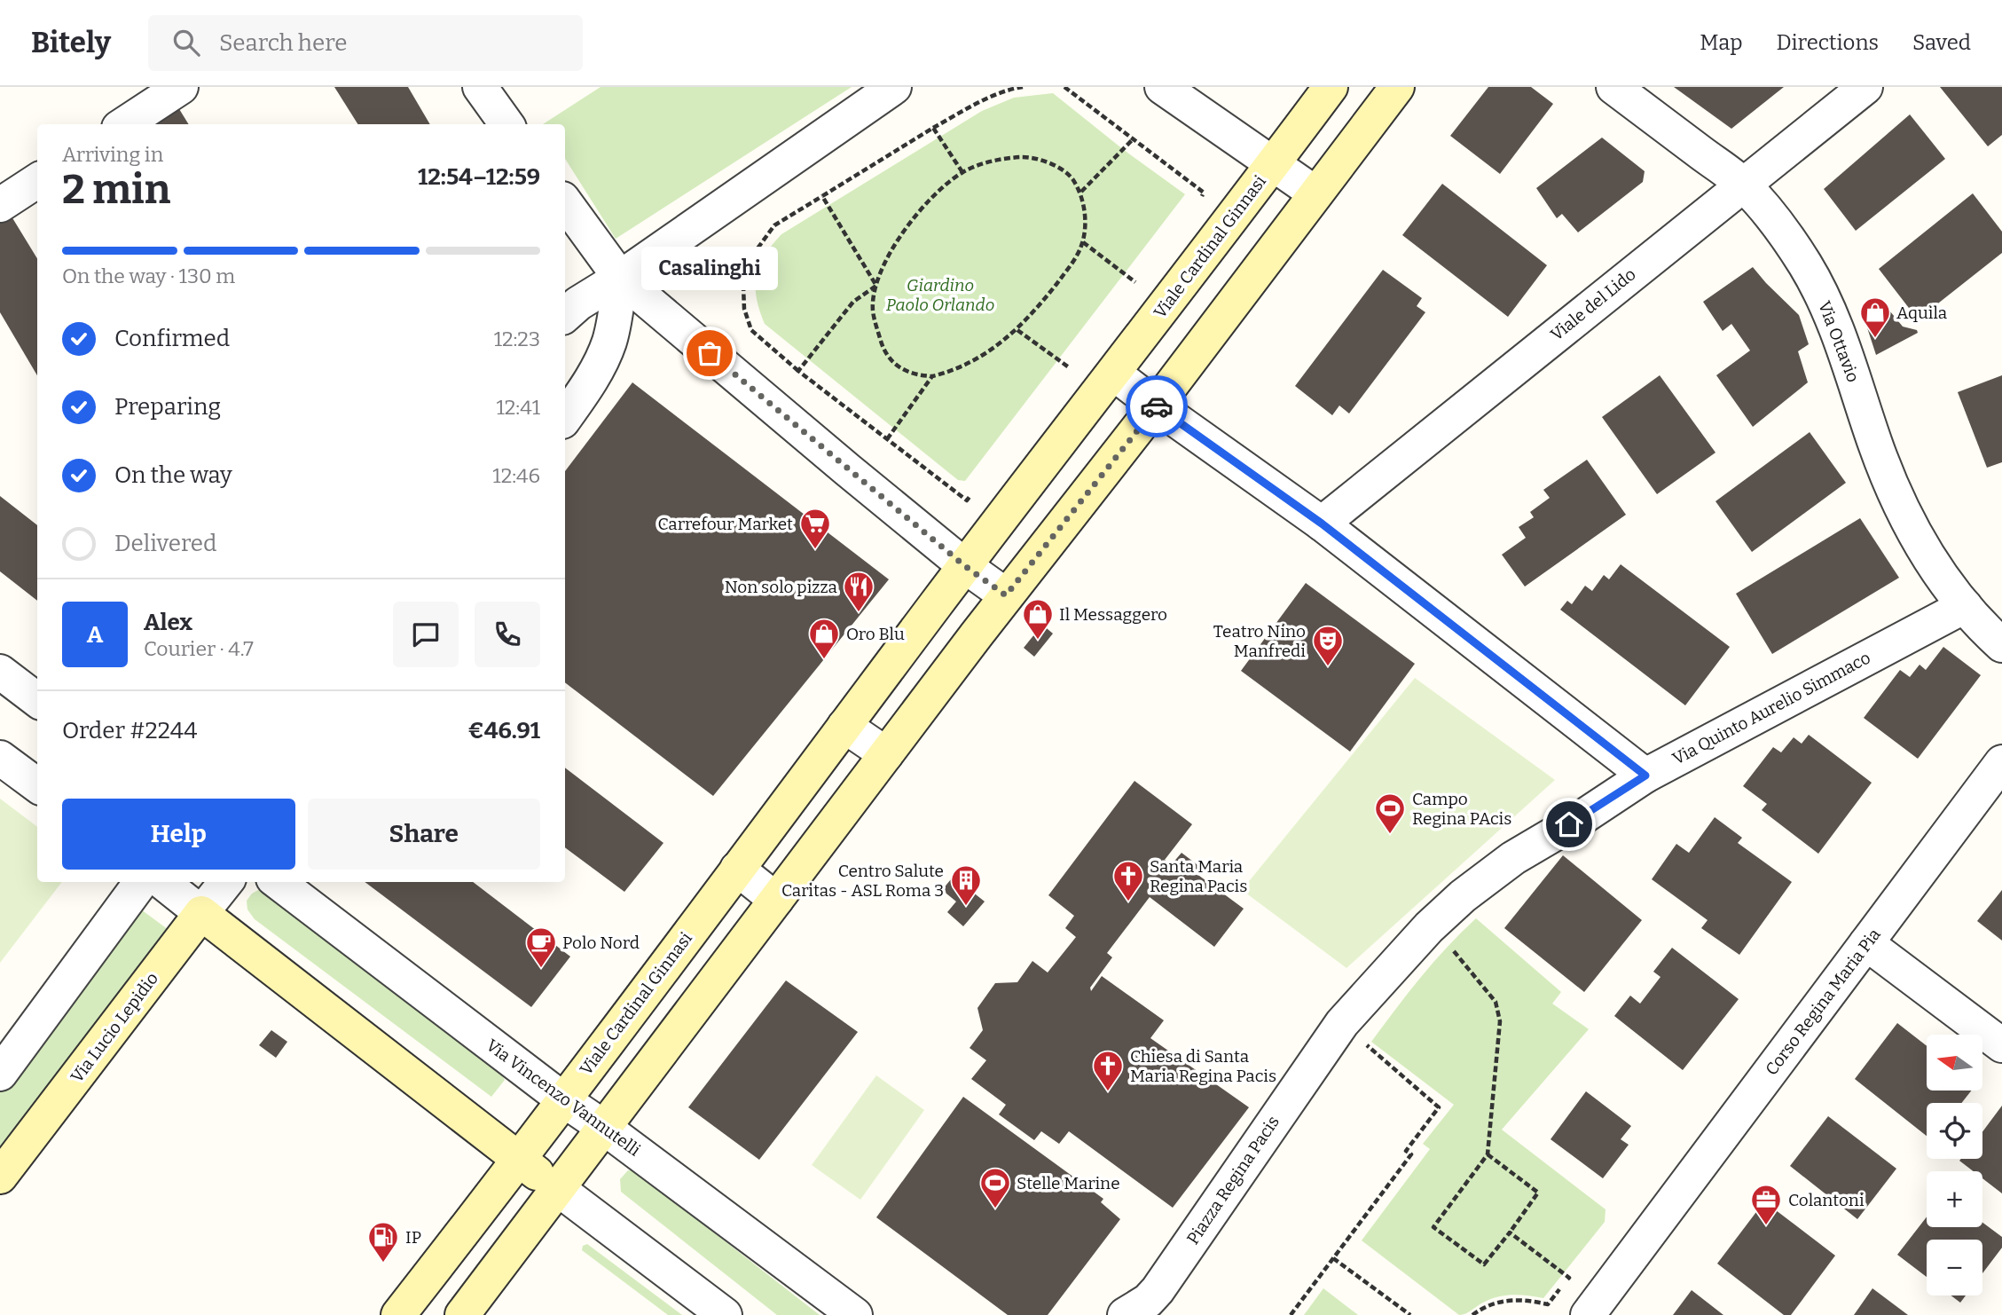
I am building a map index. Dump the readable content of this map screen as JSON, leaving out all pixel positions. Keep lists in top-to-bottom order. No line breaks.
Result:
{"streets":{"street":["Viale Cardinal Ginnasi","Viale del Lido","Via Ottavio","Via Quinto Aurelio Simmaco","Corso Regina Maria Pia","Via Lucio Lepidio","Via Vincenzo Vannutelli","Piazza Regina Pacis"]},"crossings":[["Viale Cardinal Ginnasi","Via Vincenzo Vannutelli"],["Viale del Lido","Via Ottavio"],["Via Ottavio","Via Quinto Aurelio Simmaco"],["Via Quinto Aurelio Simmaco","Piazza Regina Pacis"]],"parks":["Giardino Paolo Orlando"],"places":{"shop":["Aquila","Il Messaggero","Oro Blu"],"other":["Casalinghi"],"supermarket":["Carrefour Market"],"restaurant":["Non solo pizza"],"theatre":["Teatro Nino Manfredi"],"sports":["Campo Regina PAcis","Stelle Marine"],"church":["Santa Maria Regina Pacis","Chiesa di Santa Maria Regina Pacis"],"building":["Centro Salute Caritas - ASL Roma 3"],"cafe":["Polo Nord"],"office":["Colantoni"],"fuel station":["IP"]},"north":"left","page":{"header":"Bitely","search":"Search here","nav":["Map","Directions","Saved"],"heading":["2 min","Arriving in","12:54–12:59"],"panel":["Alex","Courier · 4.7","Order #2244","€46.91"],"bar":"On the way · 130 m","bubble":"Casalinghi","list":[["Confirmed","12:23"],["Preparing","12:41"],["On the way","12:46"],"Delivered"],"round":"A","buttons":["Help","Share"],"map_buttons":["+","−"]}}
